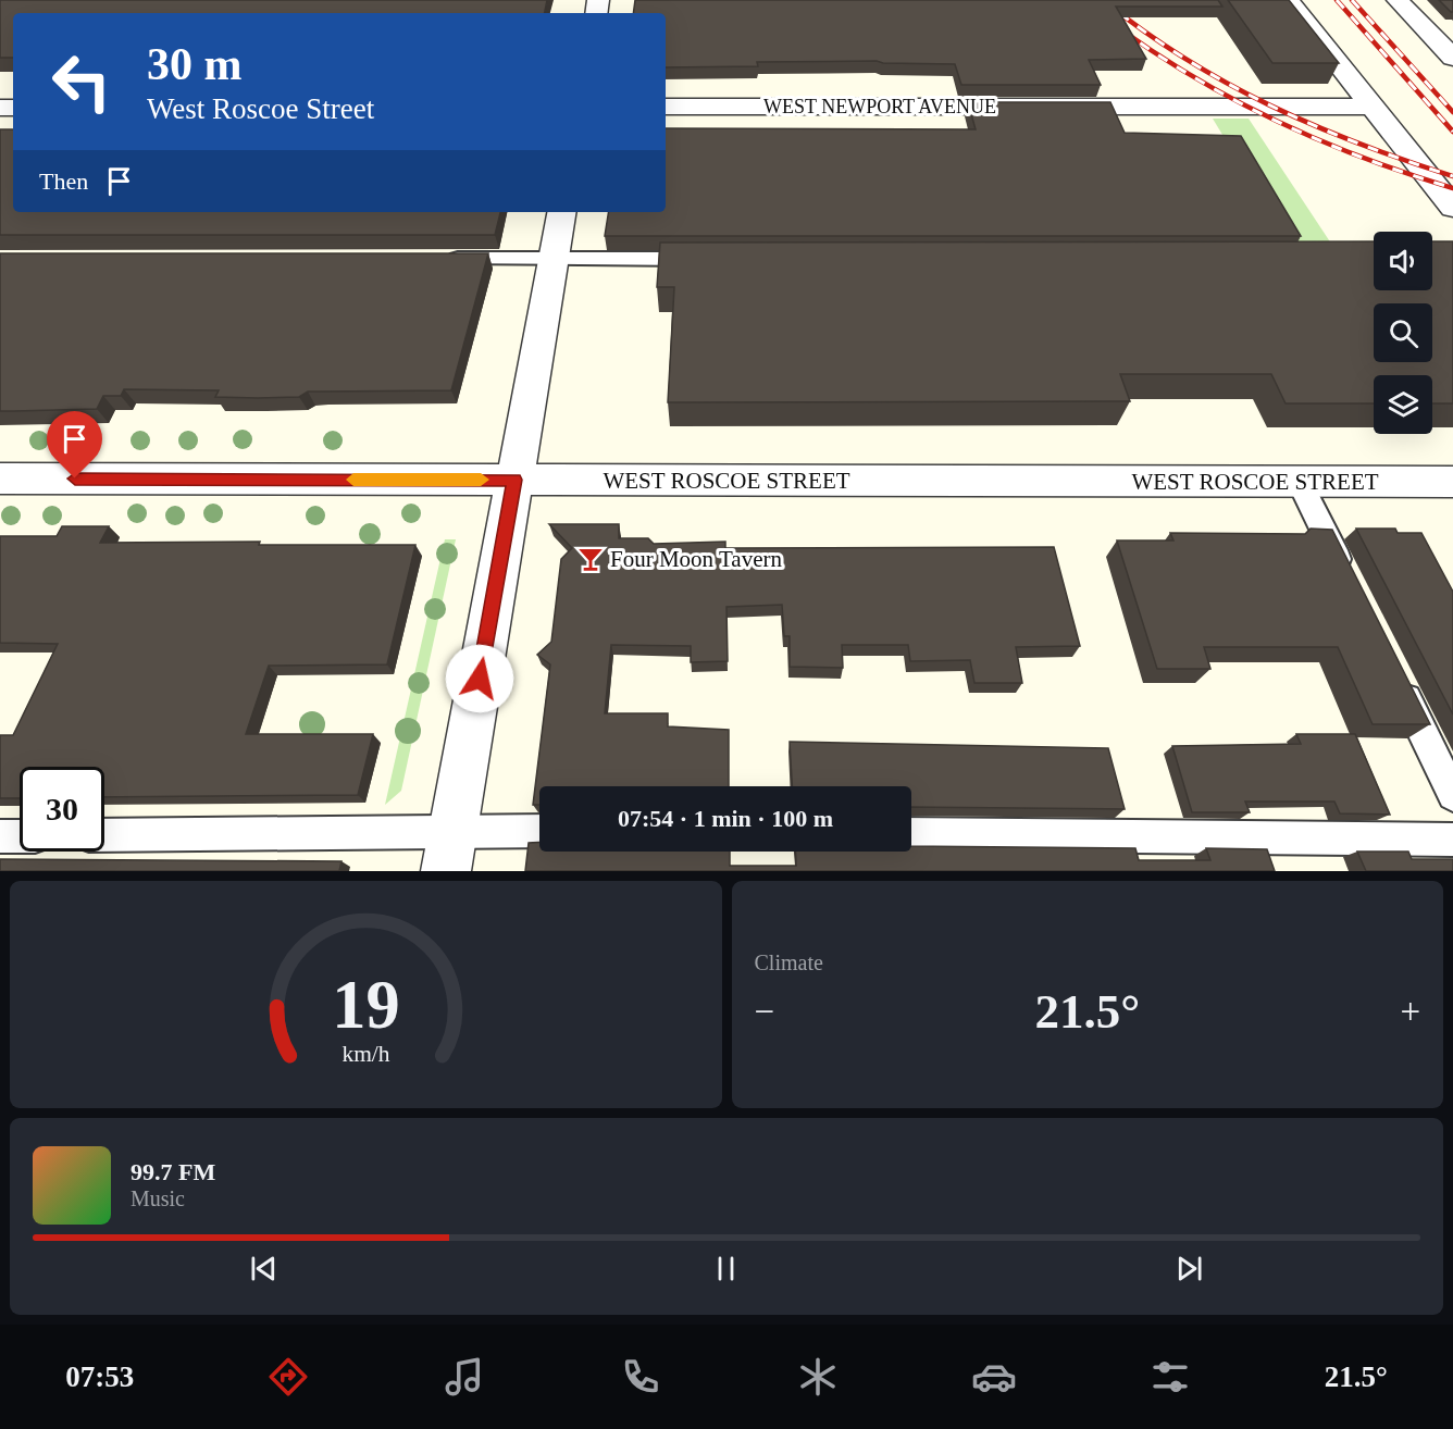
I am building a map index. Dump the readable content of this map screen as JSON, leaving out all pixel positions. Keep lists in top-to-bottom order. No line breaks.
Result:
{"streets":{"street":["WEST NEWPORT AVENUE","WEST ROSCOE STREET"]},"places":{"bar":["Four Moon Tavern"]},"page":{"turn":["30 m","West Roscoe Street"],"then":"Then","limit":"30","trip":"07:54 · 1 min · 100 m","tile":"Climate","heat":["−","21.5°","+"],"song":["99.7 FM","Music"],"tabs":["07:53","21.5°"],"gauge":["19","km/h"]}}
